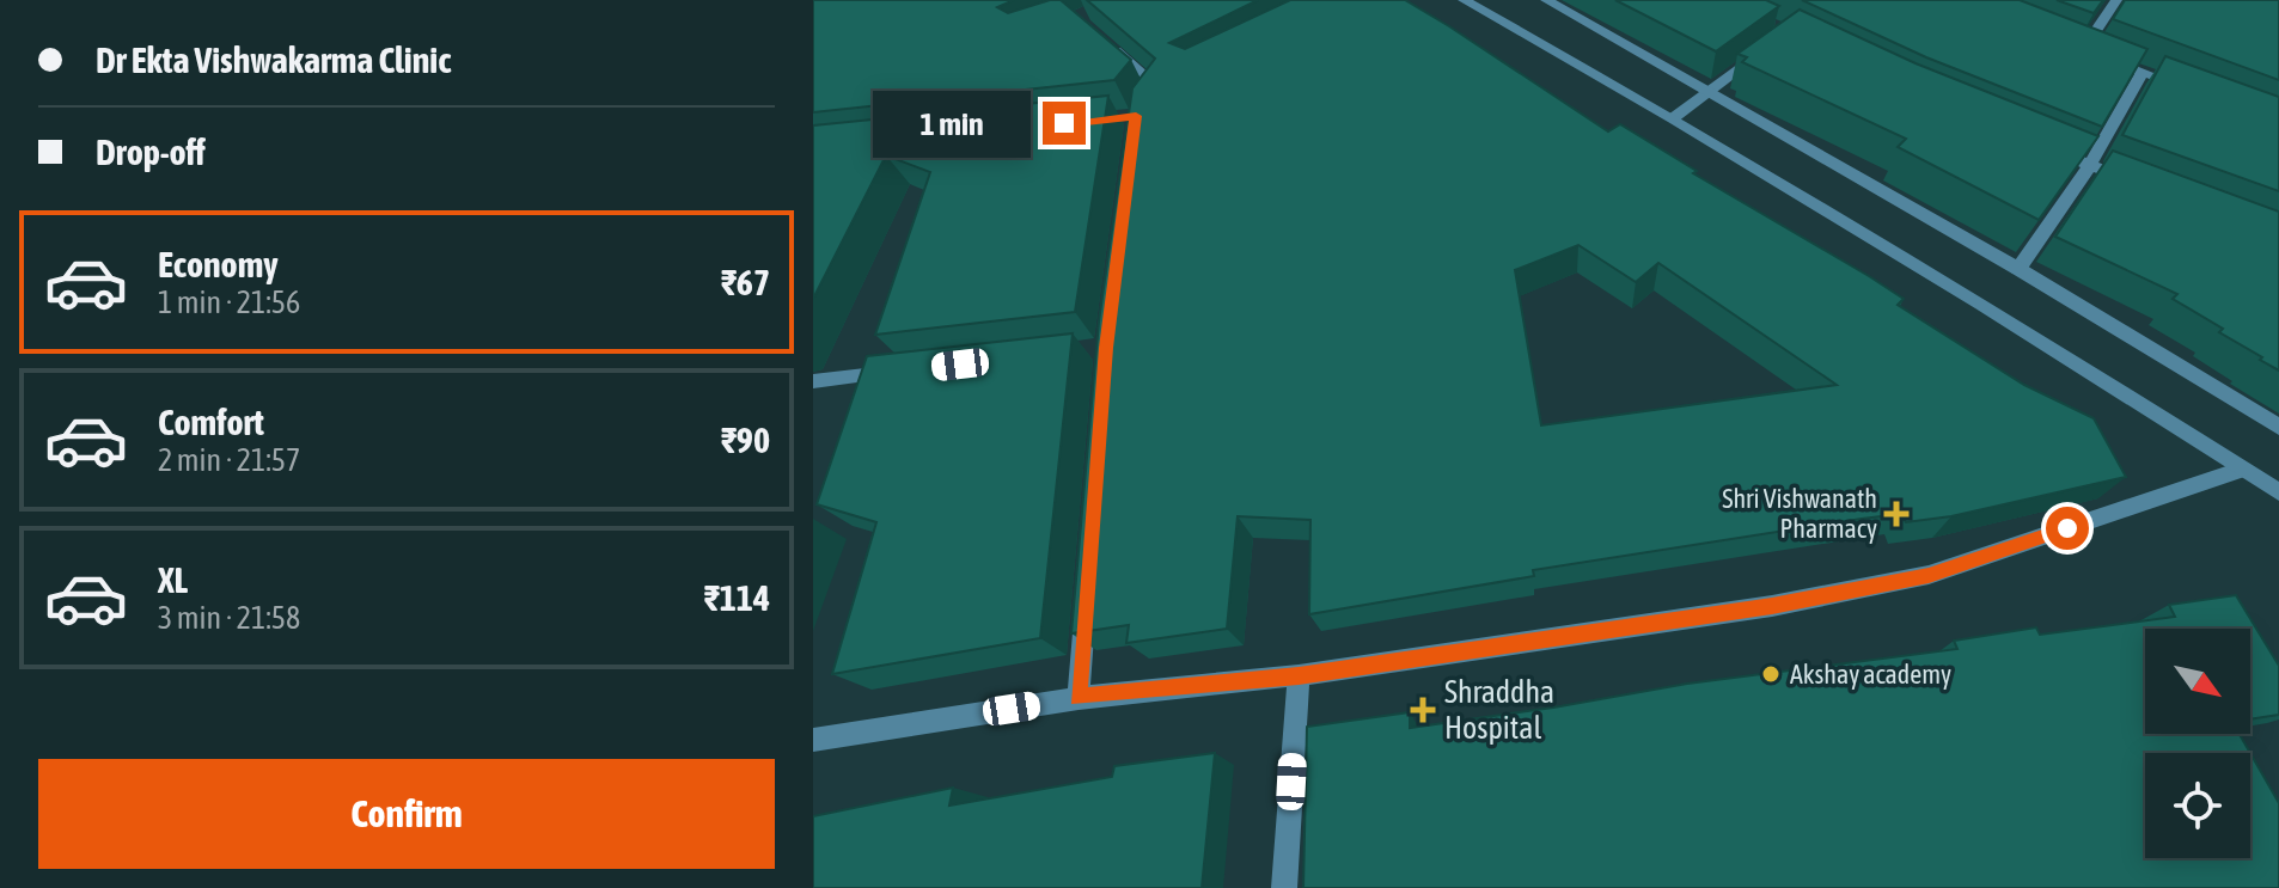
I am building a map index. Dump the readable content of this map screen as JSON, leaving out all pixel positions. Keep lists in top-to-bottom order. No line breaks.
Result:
{"places":{"health":["Shri Vishwanath Pharmacy","Shraddha Hospital"],"other":["Akshay academy"]},"north":"bottom right","page":{"banner":["Dr Ekta Vishwakarma Clinic","Drop-off"],"bubble":"1 min","list":[{"name":"Economy","note":"1 min · 21:56","value":"₹67"},{"name":"Comfort","note":"2 min · 21:57","value":"₹90"},{"name":"XL","note":"3 min · 21:58","value":"₹114"}],"buttons":"Confirm"}}
